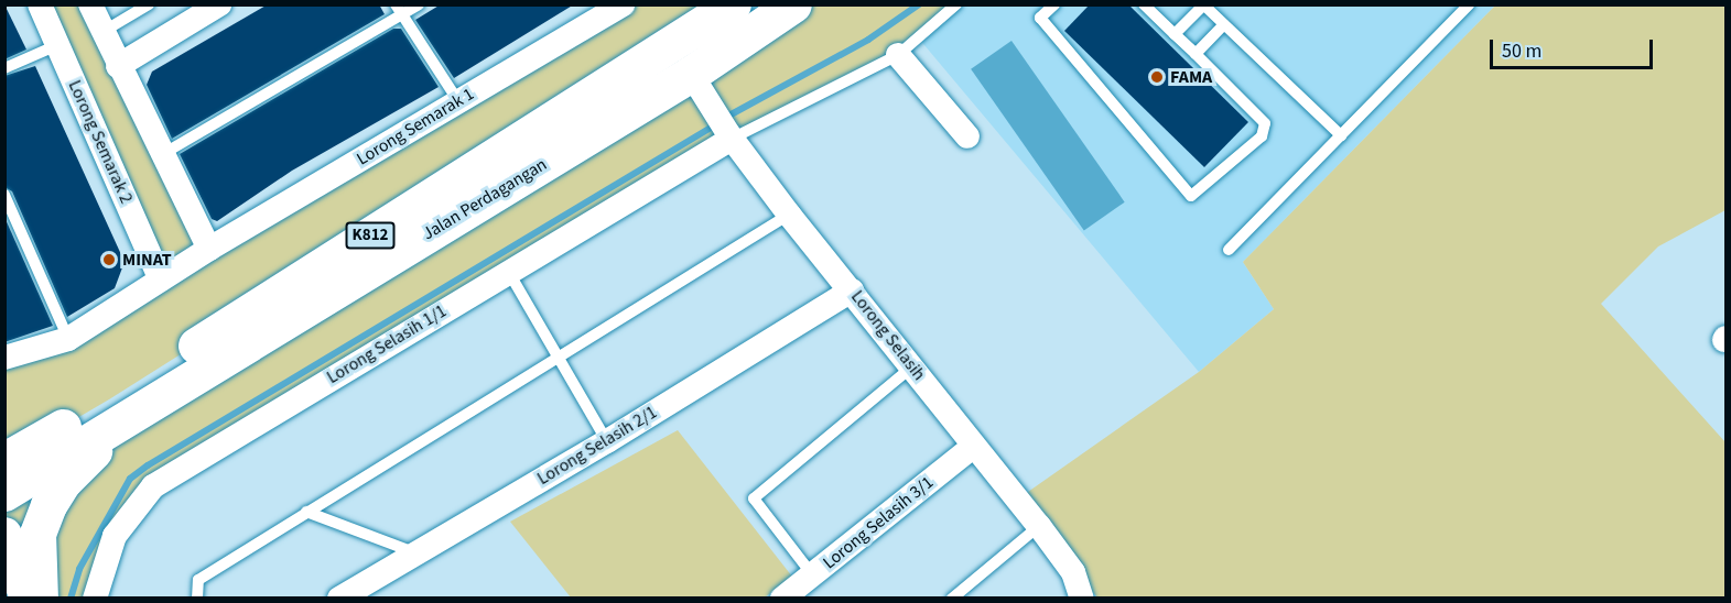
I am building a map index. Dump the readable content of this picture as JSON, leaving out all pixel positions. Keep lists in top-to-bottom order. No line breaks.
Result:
{"streets":{"main road":["Jalan Perdagangan","K812"],"street":["Lorong Semarak 1","Lorong Semarak 2","Lorong Selasih","Lorong Selasih 1/1","Lorong Selasih 2/1","Lorong Selasih 3/1"]},"crossings":[["Lorong Semarak 1","Lorong Semarak 2"],["Jalan Perdagangan","Lorong Selasih"],["Lorong Selasih","Lorong Selasih 1/1"],["Lorong Selasih","Lorong Selasih 2/1"],["Lorong Selasih","Lorong Selasih 3/1"]],"places":["FAMA","MINAT"],"scale_bar":"50 m"}
